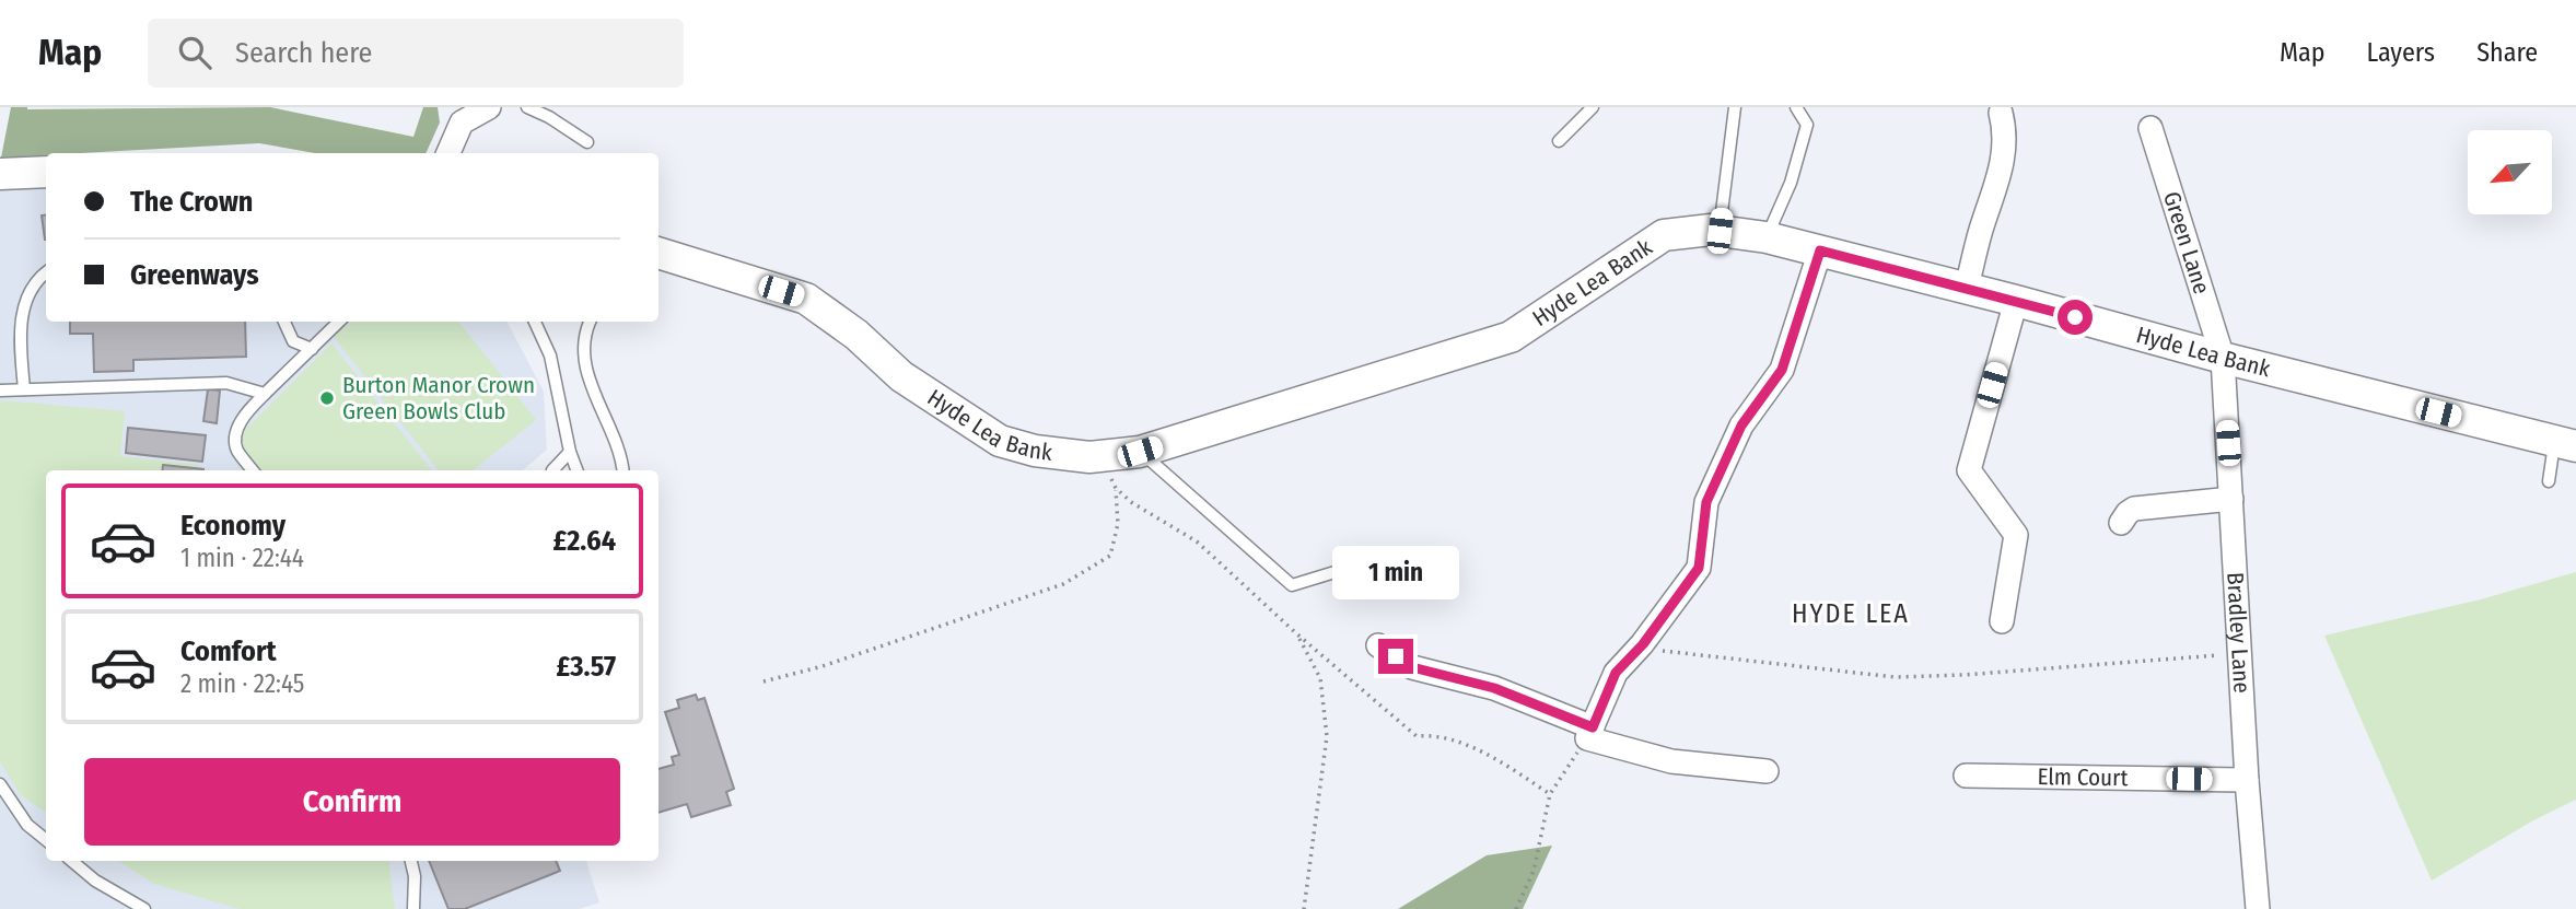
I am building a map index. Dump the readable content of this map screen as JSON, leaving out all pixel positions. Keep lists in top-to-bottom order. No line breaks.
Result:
{"streets":{"street":["Green Lane","Hyde Lea Bank","Bradley Lane","Elm Court"]},"crossings":[["Green Lane","Hyde Lea Bank"],["Green Lane","Bradley Lane"],["Hyde Lea Bank","Bradley Lane"],["Bradley Lane","Elm Court"]],"districts":["HYDE LEA"],"places":["Burton Manor Crown Green Bowls Club"],"north":"bottom left","page":{"header":"Map","search":"Search here","nav":["Map","Layers","Share"],"banner":["The Crown","Greenways"],"list":[{"name":"Economy","note":"1 min · 22:44","value":"£2.64"},{"name":"Comfort","note":"2 min · 22:45","value":"£3.57"}],"bubble":"1 min","buttons":"Confirm"}}
